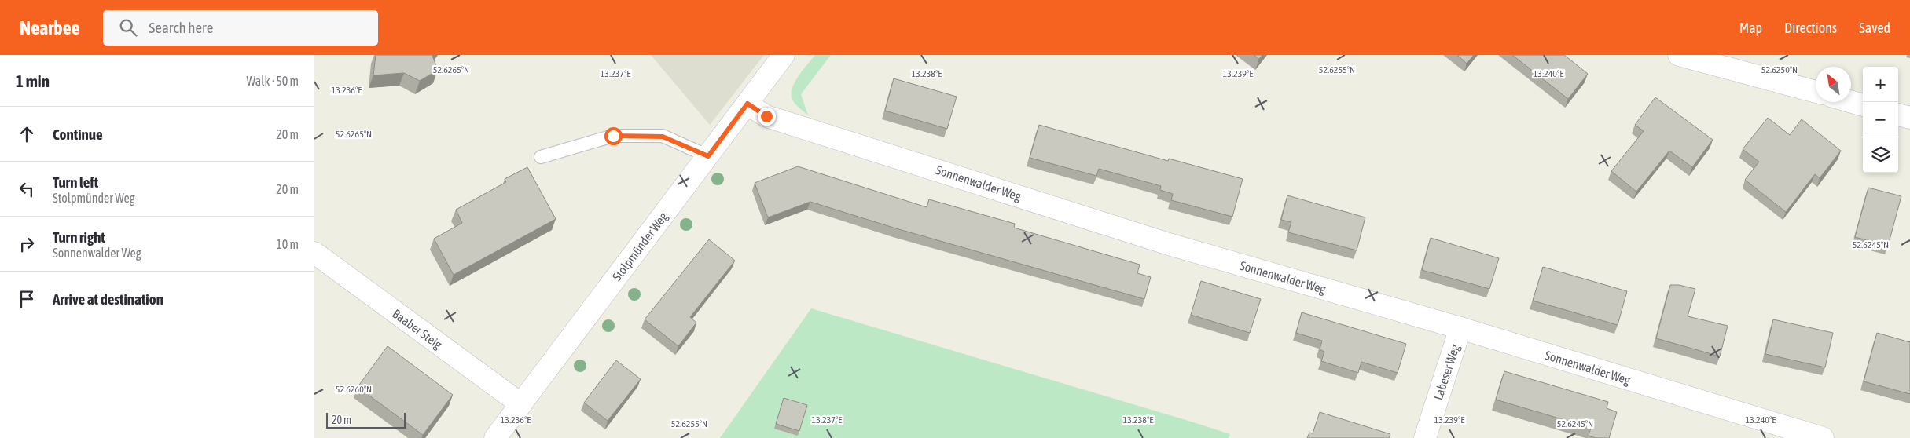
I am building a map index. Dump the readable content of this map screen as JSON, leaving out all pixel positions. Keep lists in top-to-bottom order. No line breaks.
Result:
{"streets":{"street":["Sonnenwalder Weg","Stolpmünder Weg","Baaber Steig","Labeser Weg"]},"crossings":[["Sonnenwalder Weg","Stolpmünder Weg"],["Sonnenwalder Weg","Labeser Weg"],["Stolpmünder Weg","Baaber Steig"]],"scale_bar":"20 m","north":"top left","page":{"header":"Nearbee","search":"Search here","nav":["Map","Directions","Saved"],"heading":["1 min","Walk · 50 m"],"map_buttons":["+","−"],"list":[["Continue","20 m"],["Turn left","Stolpmünder Weg","20 m"],["Turn right","Sonnenwalder Weg","10 m"],"Arrive at destination"],"scale":"20 m"},"coordinates":["52.6265°N","52.6255°N","52.6250°N","13.237°E","13.238°E","13.239°E","13.240°E","13.236°E","52.6245°N","52.6260°N"]}
